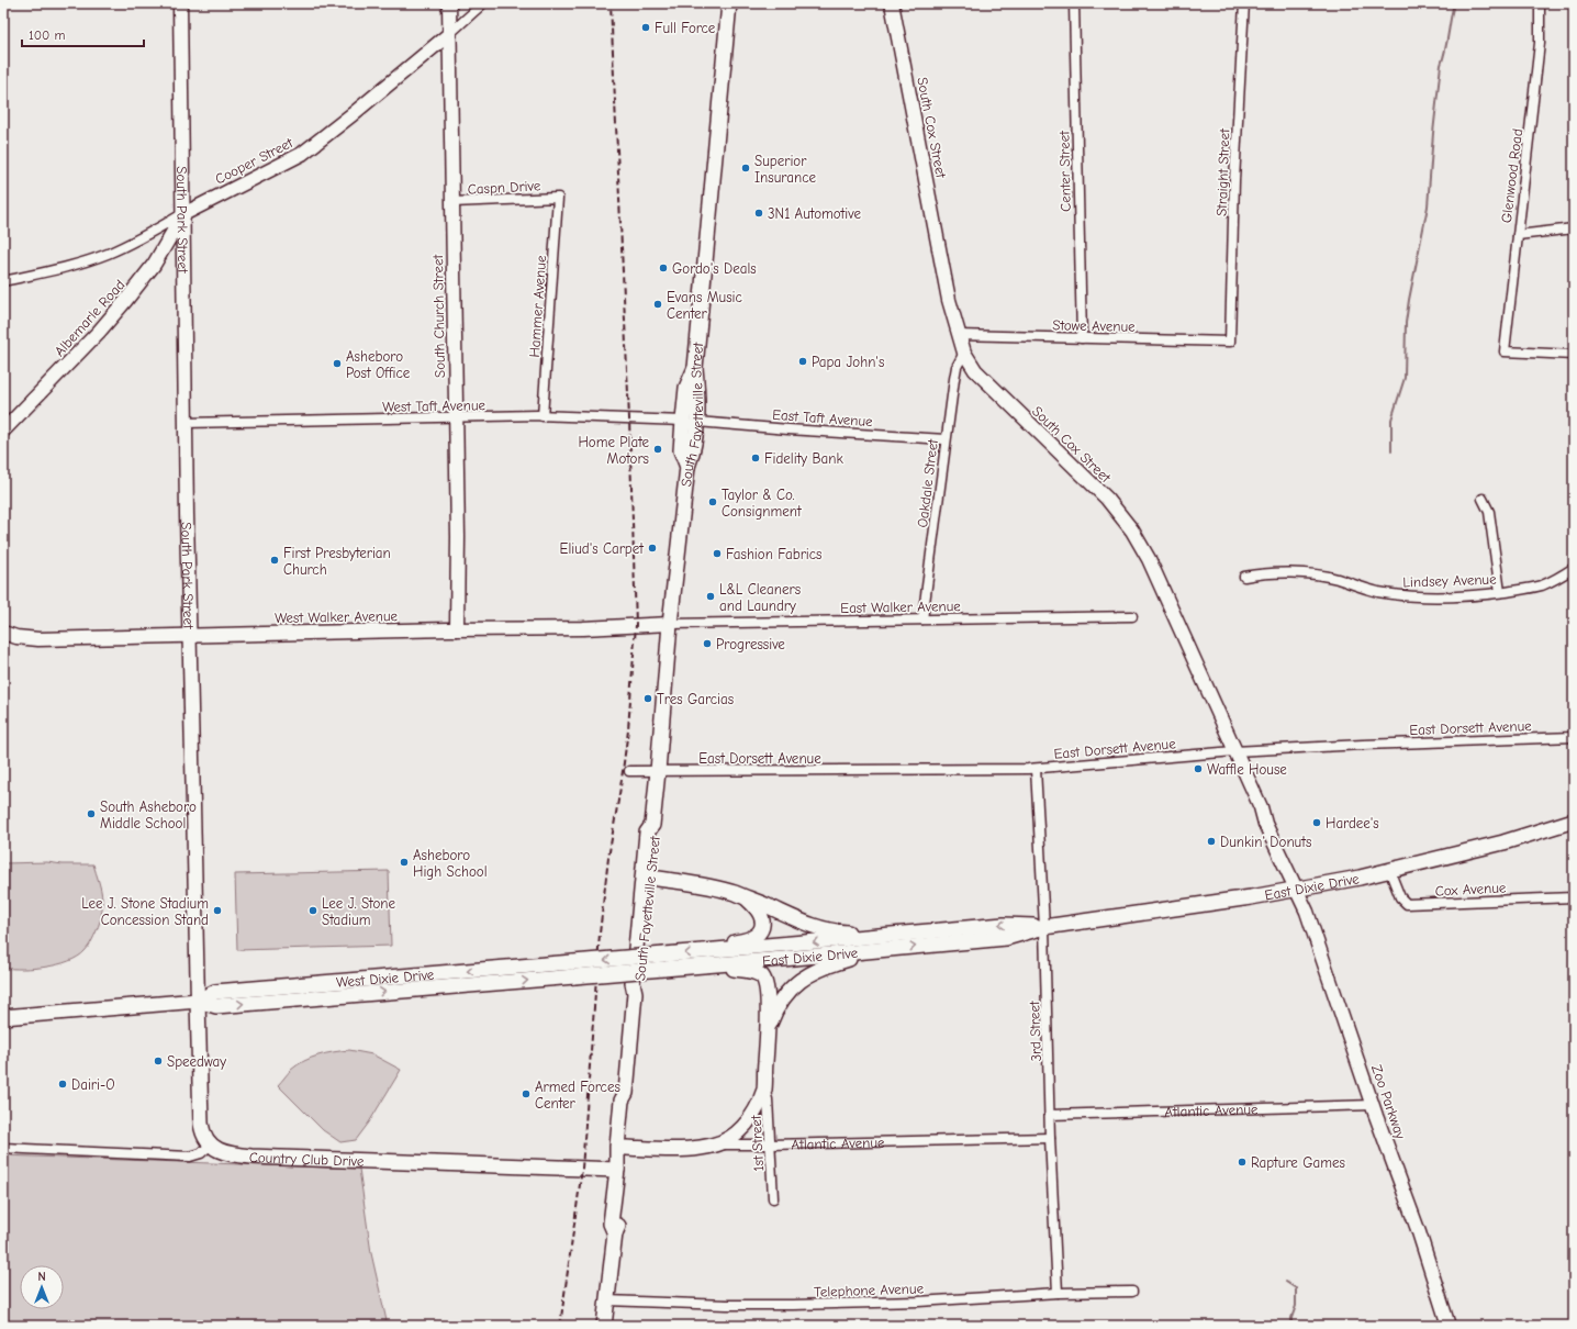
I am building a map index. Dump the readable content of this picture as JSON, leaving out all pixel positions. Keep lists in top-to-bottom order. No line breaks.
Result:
{"streets":{"main road":["South Cox Street","Cooper Street","South Park Street","South Church Street","Albemarle Road","South Fayetteville Street","West Walker Avenue","East Dixie Drive","West Dixie Drive","Zoo Parkway","Atlantic Avenue","Country Club Drive"],"street":["Center Street","Straight Street","Glenwood Road","Caspn Drive","Hammer Avenue","Stowe Avenue","West Taft Avenue","East Taft Avenue","Oakdale Street","Lindsey Avenue","East Walker Avenue","East Dorsett Avenue","Cox Avenue","3rd Street","1st Street","Telephone Avenue"]},"crossings":[["South Cox Street","Stowe Avenue"],["South Cox Street","Oakdale Street"],["South Cox Street","East Dorsett Avenue"],["South Cox Street","East Dixie Drive"],["South Cox Street","Zoo Parkway"],["Cooper Street","South Park Street"],["Cooper Street","South Church Street"],["Cooper Street","Albemarle Road"],["Center Street","Stowe Avenue"],["Straight Street","Stowe Avenue"],["Caspn Drive","Hammer Avenue"],["Caspn Drive","South Church Street"],["South Park Street","Albemarle Road"],["South Park Street","West Taft Avenue"],["South Park Street","West Walker Avenue"],["South Park Street","West Dixie Drive"],["South Park Street","Country Club Drive"],["Hammer Avenue","West Taft Avenue"],["South Church Street","West Taft Avenue"],["South Church Street","West Walker Avenue"],["West Taft Avenue","South Fayetteville Street"],["West Taft Avenue","East Taft Avenue"],["South Fayetteville Street","East Taft Avenue"],["South Fayetteville Street","East Walker Avenue"],["South Fayetteville Street","West Walker Avenue"],["South Fayetteville Street","East Dorsett Avenue"],["South Fayetteville Street","Atlantic Avenue"],["South Fayetteville Street","Country Club Drive"],["South Fayetteville Street","Telephone Avenue"],["East Taft Avenue","Oakdale Street"],["Oakdale Street","East Walker Avenue"],["East Walker Avenue","West Walker Avenue"],["East Dorsett Avenue","3rd Street"],["East Dixie Drive","Cox Avenue"],["East Dixie Drive","West Dixie Drive"],["East Dixie Drive","3rd Street"],["East Dixie Drive","Zoo Parkway"],["3rd Street","Atlantic Avenue"],["3rd Street","Telephone Avenue"],["Zoo Parkway","Atlantic Avenue"],["Atlantic Avenue","1st Street"]],"places":["Full Force","Superior Insurance","3N1 Automotive","Gordo's Deals","Evans Music Center","Papa John's","Asheboro Post Office","Home Plate Motors","Fidelity Bank","Taylor & Co. Consignment","Eliud's Carpet","Fashion Fabrics","First Presbyterian Church","L&L Cleaners and Laundry","Progressive","Tres Garcias","Waffle House","South Asheboro Middle School","Hardee's","Dunkin' Donuts","Asheboro High School","Lee J. Stone Stadium Concession Stand","Lee J. Stone Stadium","Speedway","Dairi-O","Armed Forces Center","Rapture Games"],"scale_bar":"100 m","north":"top"}
